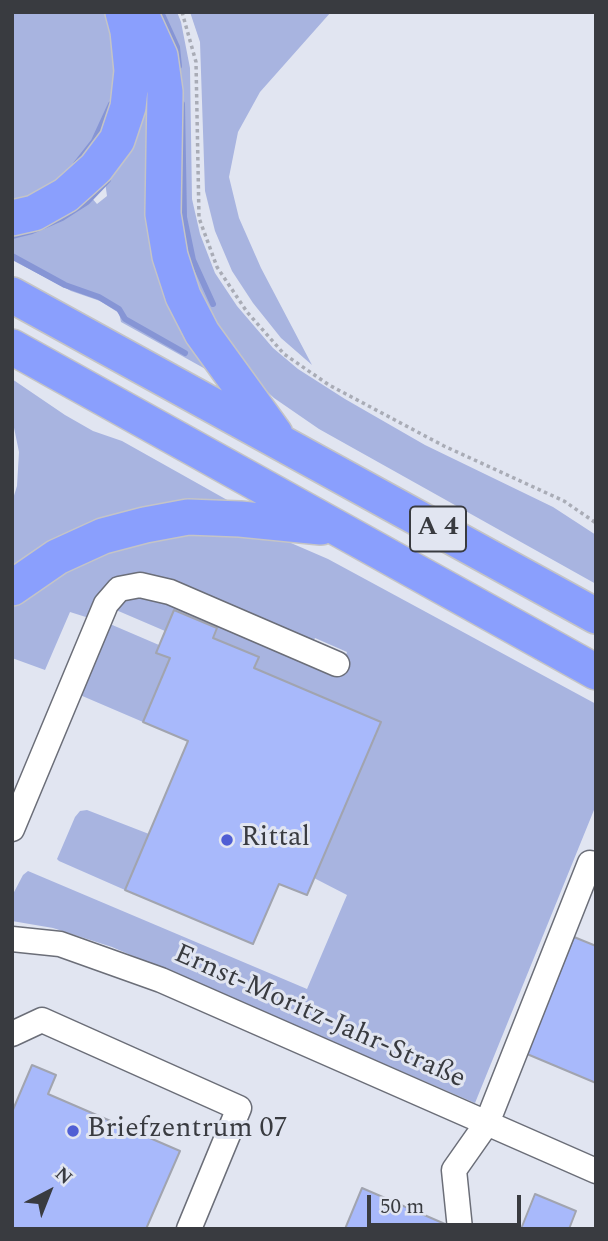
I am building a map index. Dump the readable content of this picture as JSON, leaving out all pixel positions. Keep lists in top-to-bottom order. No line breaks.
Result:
{"streets":{"highway":["A 4"],"street":["Ernst-Moritz-Jahr-Straße"]},"places":["Rittal","Briefzentrum 07"],"scale_bar":"50 m","north":"top right"}
